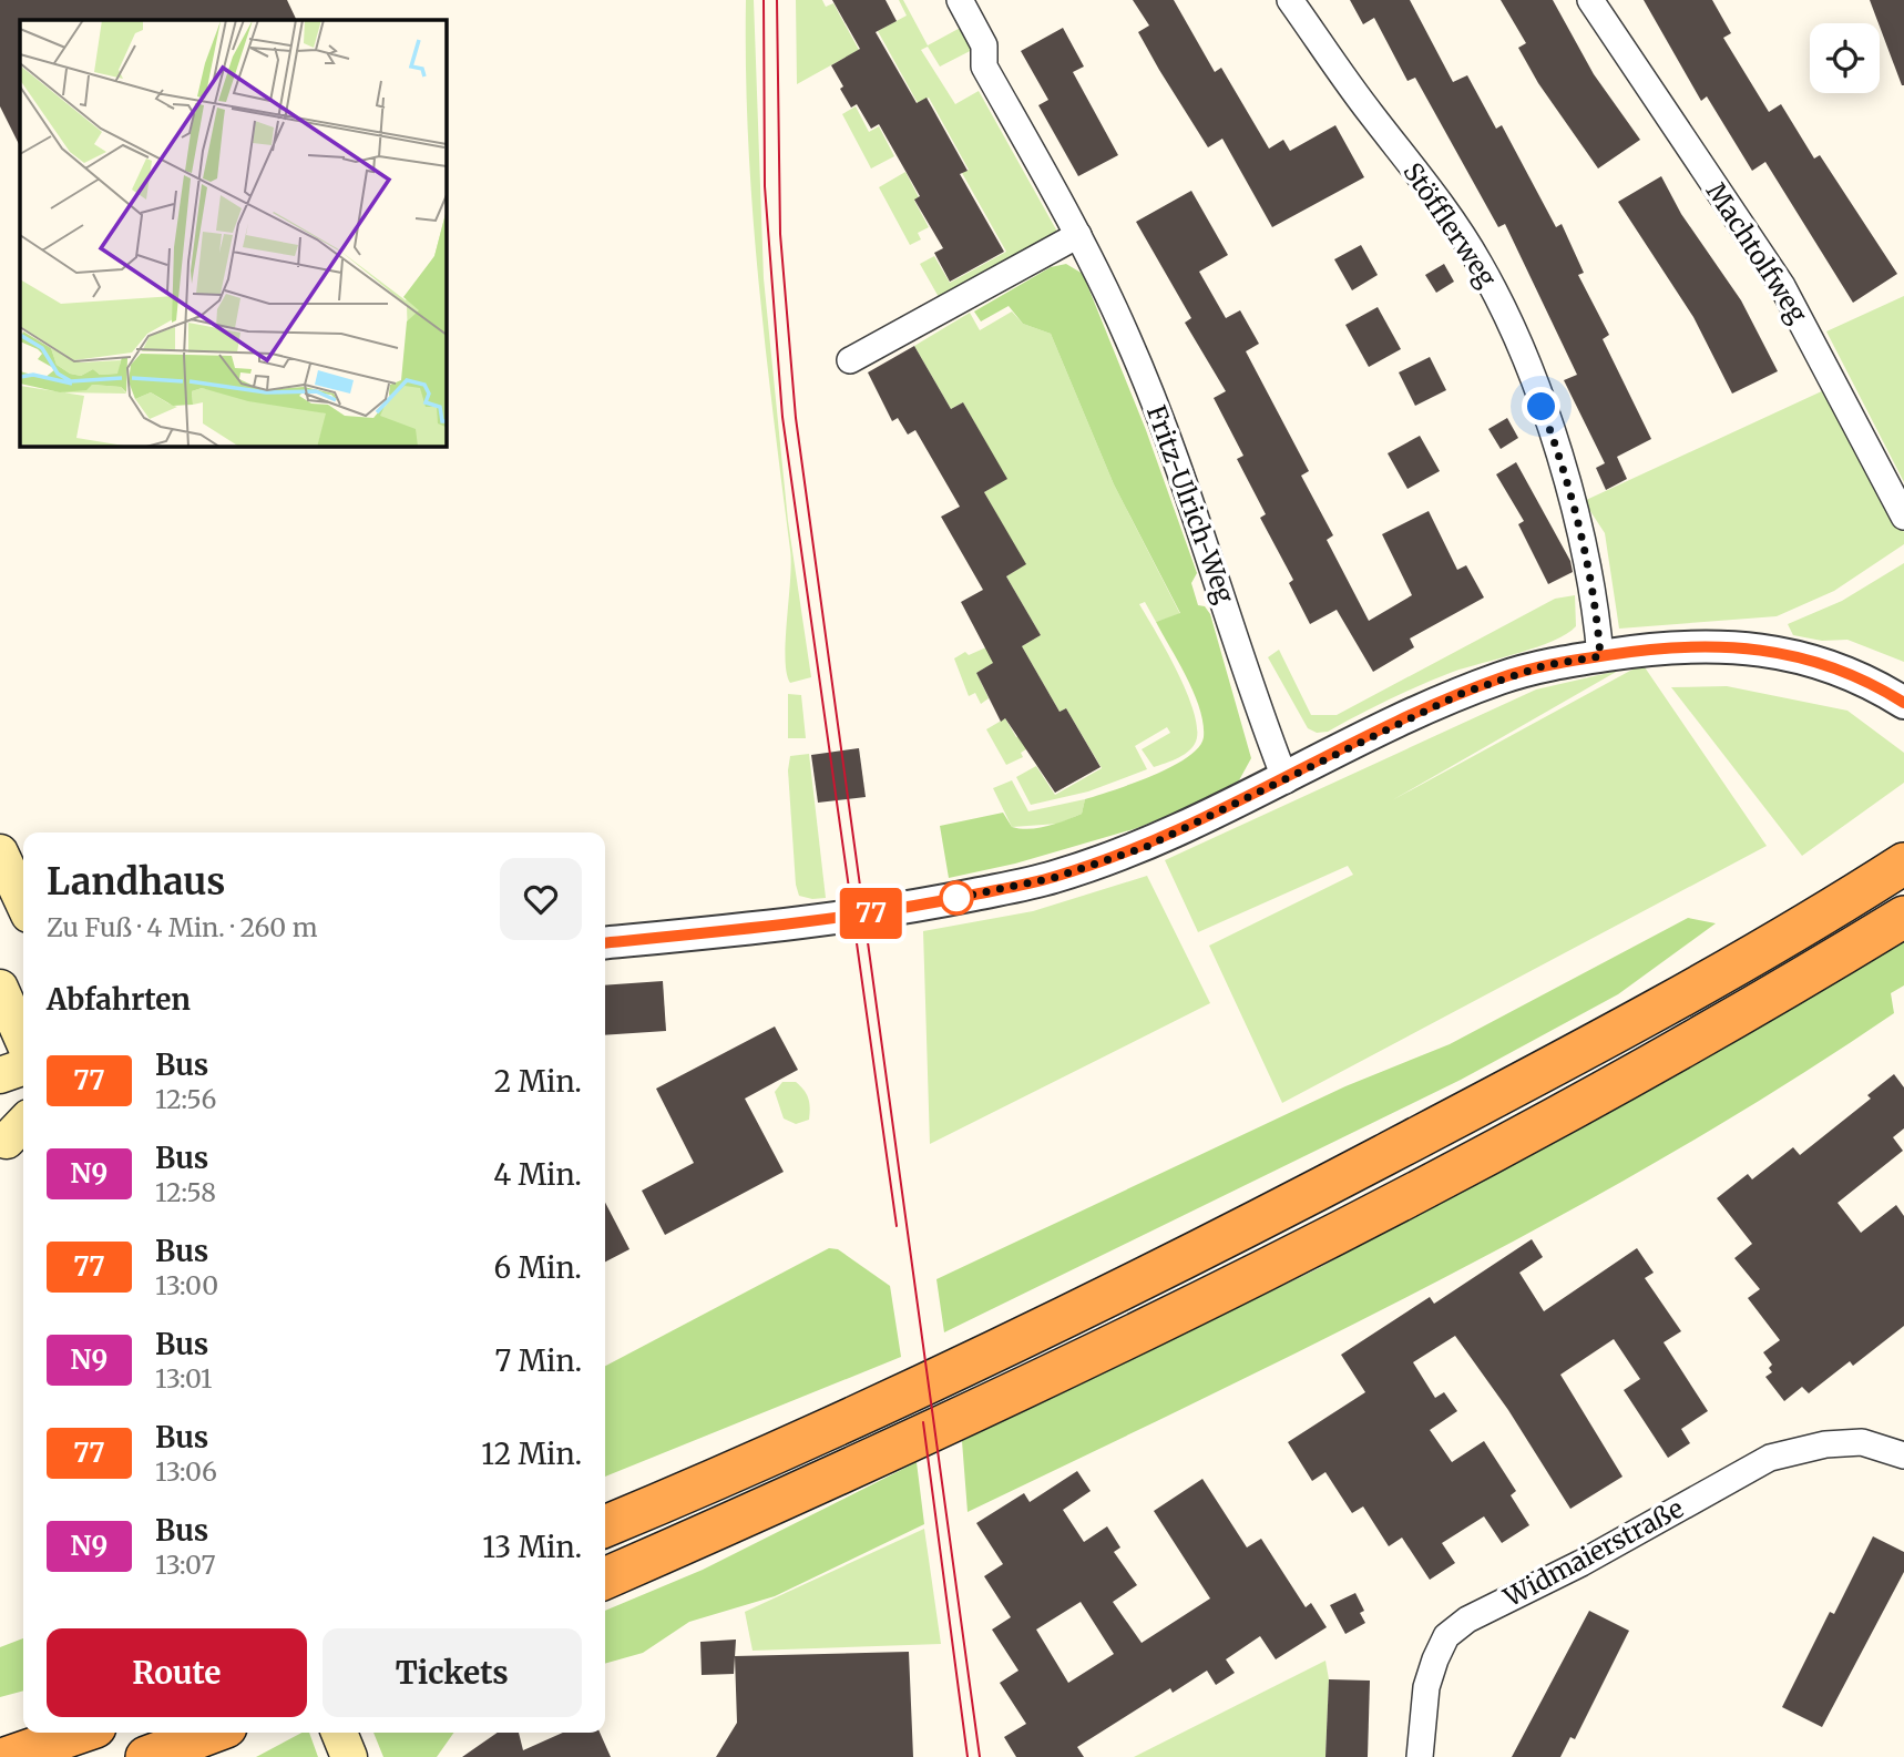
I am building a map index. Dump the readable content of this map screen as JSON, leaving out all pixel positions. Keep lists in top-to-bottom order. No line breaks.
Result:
{"streets":{"street":["Stöfflerweg","Machtolfweg","Fritz-Ulrich-Weg","Widmaierstraße"]},"lines":["bus line 77"],"page":{"on_map":"77","heading":[["Landhaus","Zu Fuß · 4 Min. · 260 m"],"Abfahrten"],"list":[{"mark":"77","name":"Bus","note":"12:56","value":"2 Min."},{"mark":"N9","name":"Bus","note":"12:58","value":"4 Min."},{"mark":"77","name":"Bus","note":"13:00","value":"6 Min."},{"mark":"N9","name":"Bus","note":"13:01","value":"7 Min."},{"mark":"77","name":"Bus","note":"13:06","value":"12 Min."},{"mark":"N9","name":"Bus","note":"13:07","value":"13 Min."}],"buttons":["Route","Tickets"]}}
